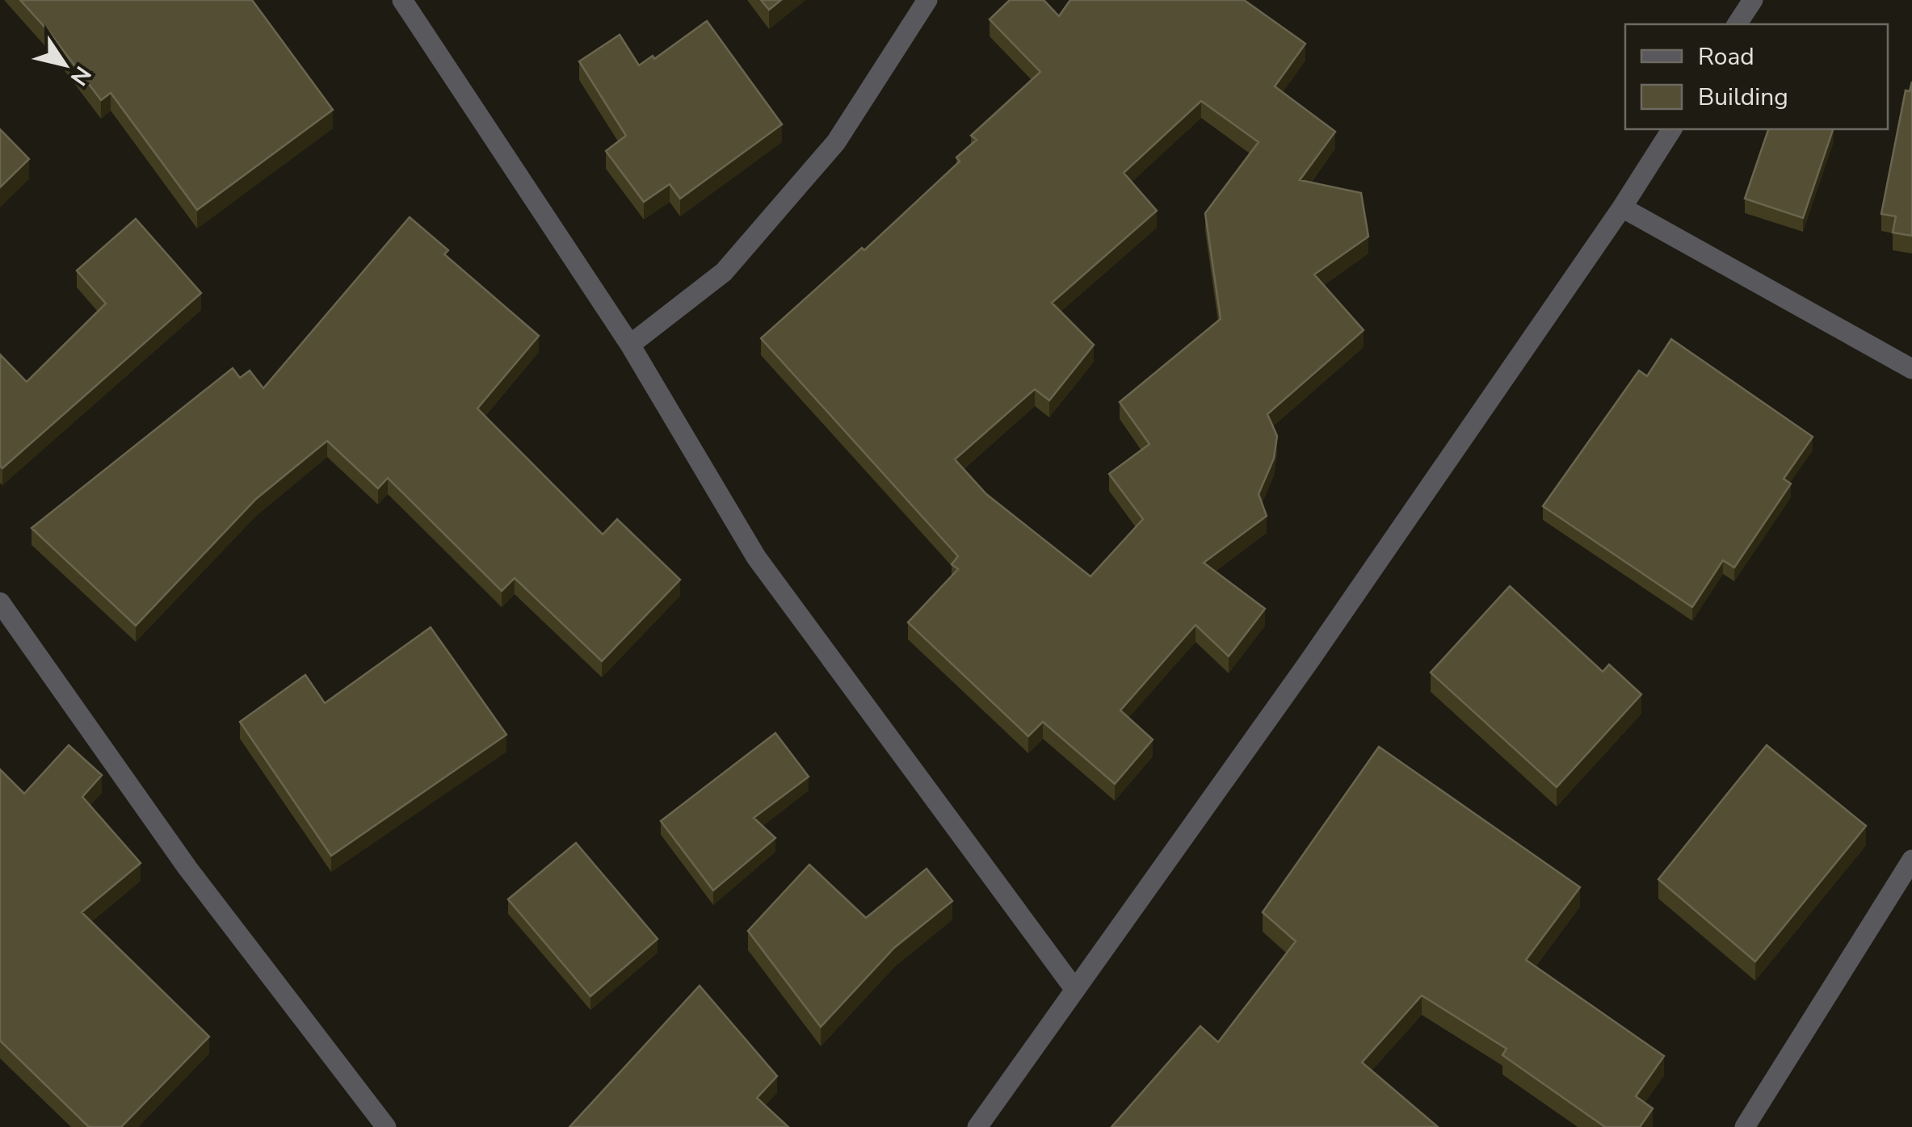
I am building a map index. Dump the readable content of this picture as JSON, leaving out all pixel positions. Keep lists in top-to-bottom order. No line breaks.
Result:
{"legend":["Road","Building"],"north":"bottom right"}
